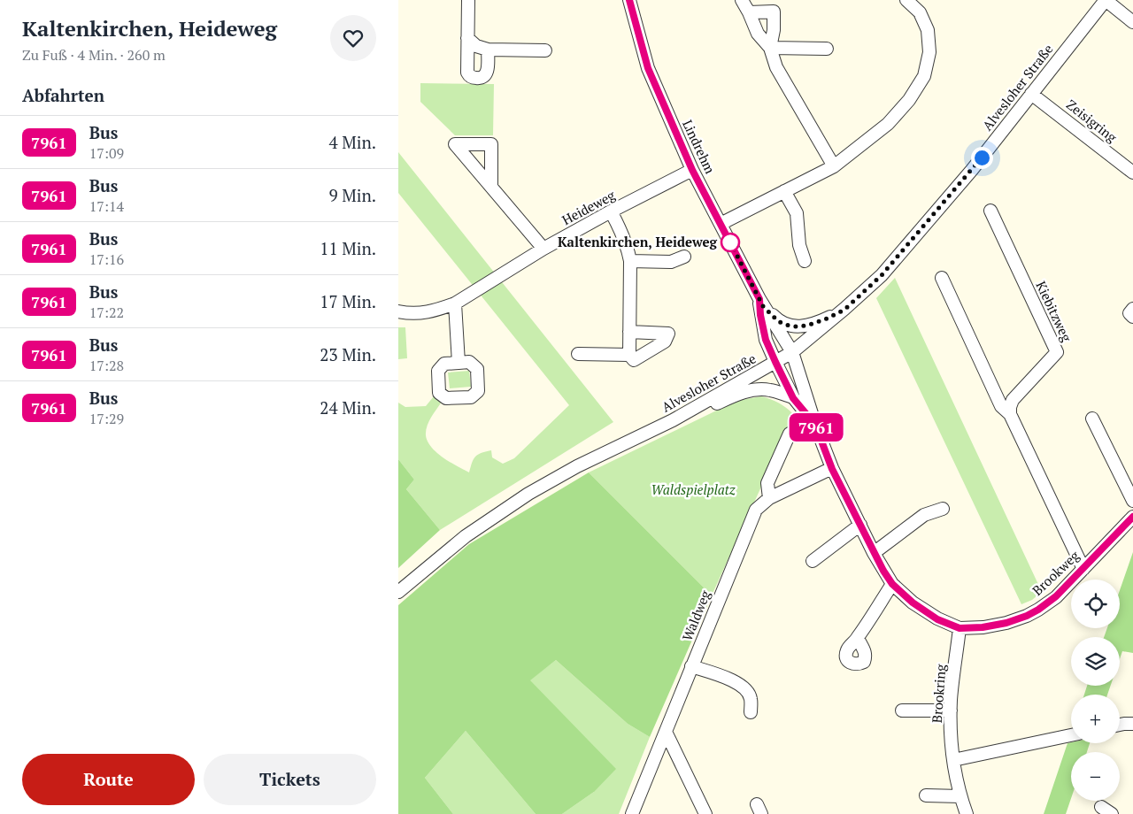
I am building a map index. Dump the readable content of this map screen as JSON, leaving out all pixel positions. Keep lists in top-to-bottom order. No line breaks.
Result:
{"streets":{"street":["Alvesloher Straße","Zeisigring","Lindrehm","Heideweg","Kiebitzweg","Brookweg","Waldweg","Brookring"]},"crossings":[["Alvesloher Straße","Zeisigring"],["Alvesloher Straße","Lindrehm"],["Alvesloher Straße","Brookweg"],["Lindrehm","Heideweg"],["Lindrehm","Brookweg"],["Brookweg","Waldweg"],["Brookweg","Brookring"]],"parks":["Waldspielplatz"],"places":["Kaltenkirchen, Heideweg"],"lines":["bus line 7961"],"page":{"heading":[["Kaltenkirchen, Heideweg","Zu Fuß · 4 Min. · 260 m"],"Abfahrten"],"on_map":"7961","list":[{"mark":"7961","name":"Bus","note":"17:09","value":"4 Min."},{"mark":"7961","name":"Bus","note":"17:14","value":"9 Min."},{"mark":"7961","name":"Bus","note":"17:16","value":"11 Min."},{"mark":"7961","name":"Bus","note":"17:22","value":"17 Min."},{"mark":"7961","name":"Bus","note":"17:28","value":"23 Min."},{"mark":"7961","name":"Bus","note":"17:29","value":"24 Min."}],"map_buttons":["+","−"],"buttons":["Route","Tickets"]}}
